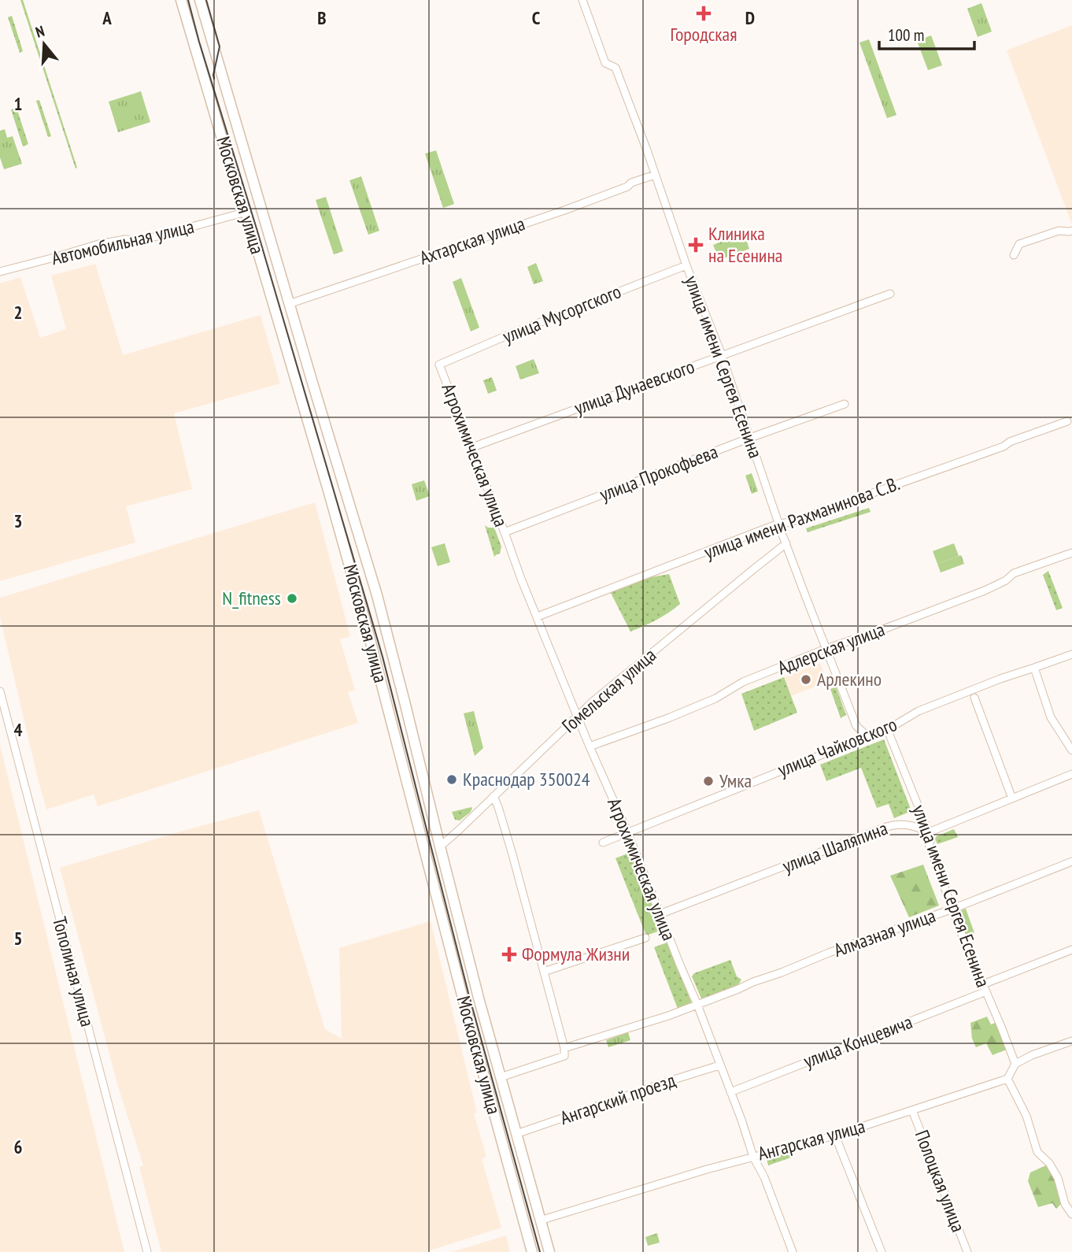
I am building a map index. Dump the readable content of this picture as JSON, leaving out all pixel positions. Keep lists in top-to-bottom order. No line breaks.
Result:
{"streets":{"street":["Московская улица","Ахтарская улица","Автомобильная улица","улица Мусоргского","улица имени Сергея Есенина","улица Дунаевского","Агрохимическая улица","улица Прокофьева","улица имени Рахманинова С.В.","Адлерская улица","Гомельская улица","улица Чайковского","улица Шаляпина","Алмазная улица","Тополиная улица","улица Концевича","Ангарский проезд","Ангарская улица","Полоцкая улица"]},"crossings":[["Московская улица","Ахтарская улица"],["Московская улица","Автомобильная улица"],["Московская улица","Гомельская улица"],["Московская улица","Алмазная улица"],["Московская улица","Ангарский проезд"],["Московская улица","Ангарская улица"],["Ахтарская улица","улица имени Сергея Есенина"],["улица Мусоргского","улица имени Сергея Есенина"],["улица Мусоргского","Агрохимическая улица"],["улица имени Сергея Есенина","улица Дунаевского"],["улица имени Сергея Есенина","улица Прокофьева"],["улица имени Сергея Есенина","улица имени Рахманинова С.В."],["улица имени Сергея Есенина","Адлерская улица"],["улица имени Сергея Есенина","Гомельская улица"],["улица имени Сергея Есенина","улица Чайковского"],["улица имени Сергея Есенина","улица Шаляпина"],["улица имени Сергея Есенина","Алмазная улица"],["улица имени Сергея Есенина","улица Концевича"],["улица Дунаевского","Агрохимическая улица"],["Агрохимическая улица","улица Прокофьева"],["Агрохимическая улица","улица имени Рахманинова С.В."],["Агрохимическая улица","Адлерская улица"],["Агрохимическая улица","Гомельская улица"],["Агрохимическая улица","улица Чайковского"],["Агрохимическая улица","улица Шаляпина"],["Агрохимическая улица","Алмазная улица"],["Агрохимическая улица","улица Концевича"],["Агрохимическая улица","Ангарский проезд"],["Агрохимическая улица","Ангарская улица"],["Ангарская улица","Полоцкая улица"]],"places":{"health":["Городская","Клиника на Есенина","Формула Жизни"],"other":["N_fitness","Арлекино","Краснодар 350024","Умка"]},"scale_bar":"100 m","north":"top","grid":{"columns":["A","B","C","D"],"rows":["1","2","3","4","5","6"]}}
